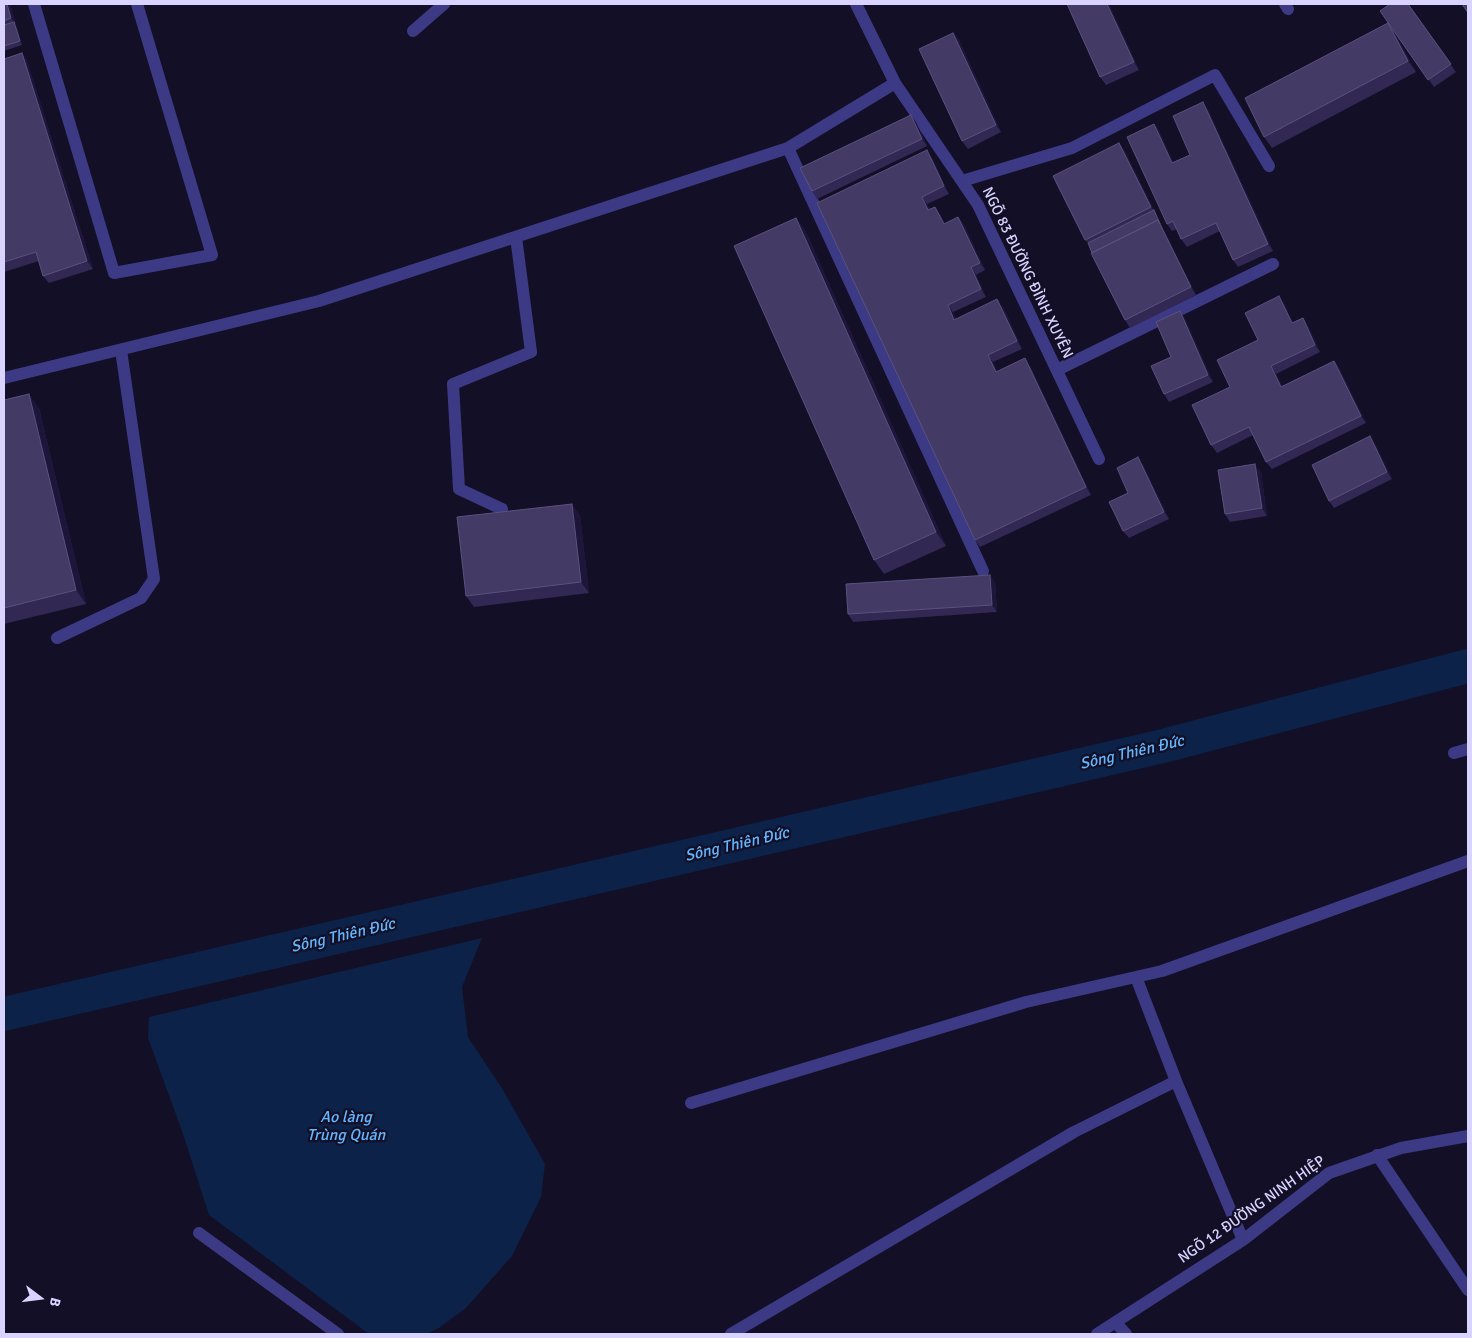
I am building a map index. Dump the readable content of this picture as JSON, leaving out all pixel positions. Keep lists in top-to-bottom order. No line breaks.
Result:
{"streets":{"street":["NGÕ 83 ĐƯỜNG ĐÌNH XUYÊN","NGÕ 12 ĐƯỜNG NINH HIỆP"]},"water":["Sông Thiên Đức","Ao làng Trùng Quán"],"north":"right"}
